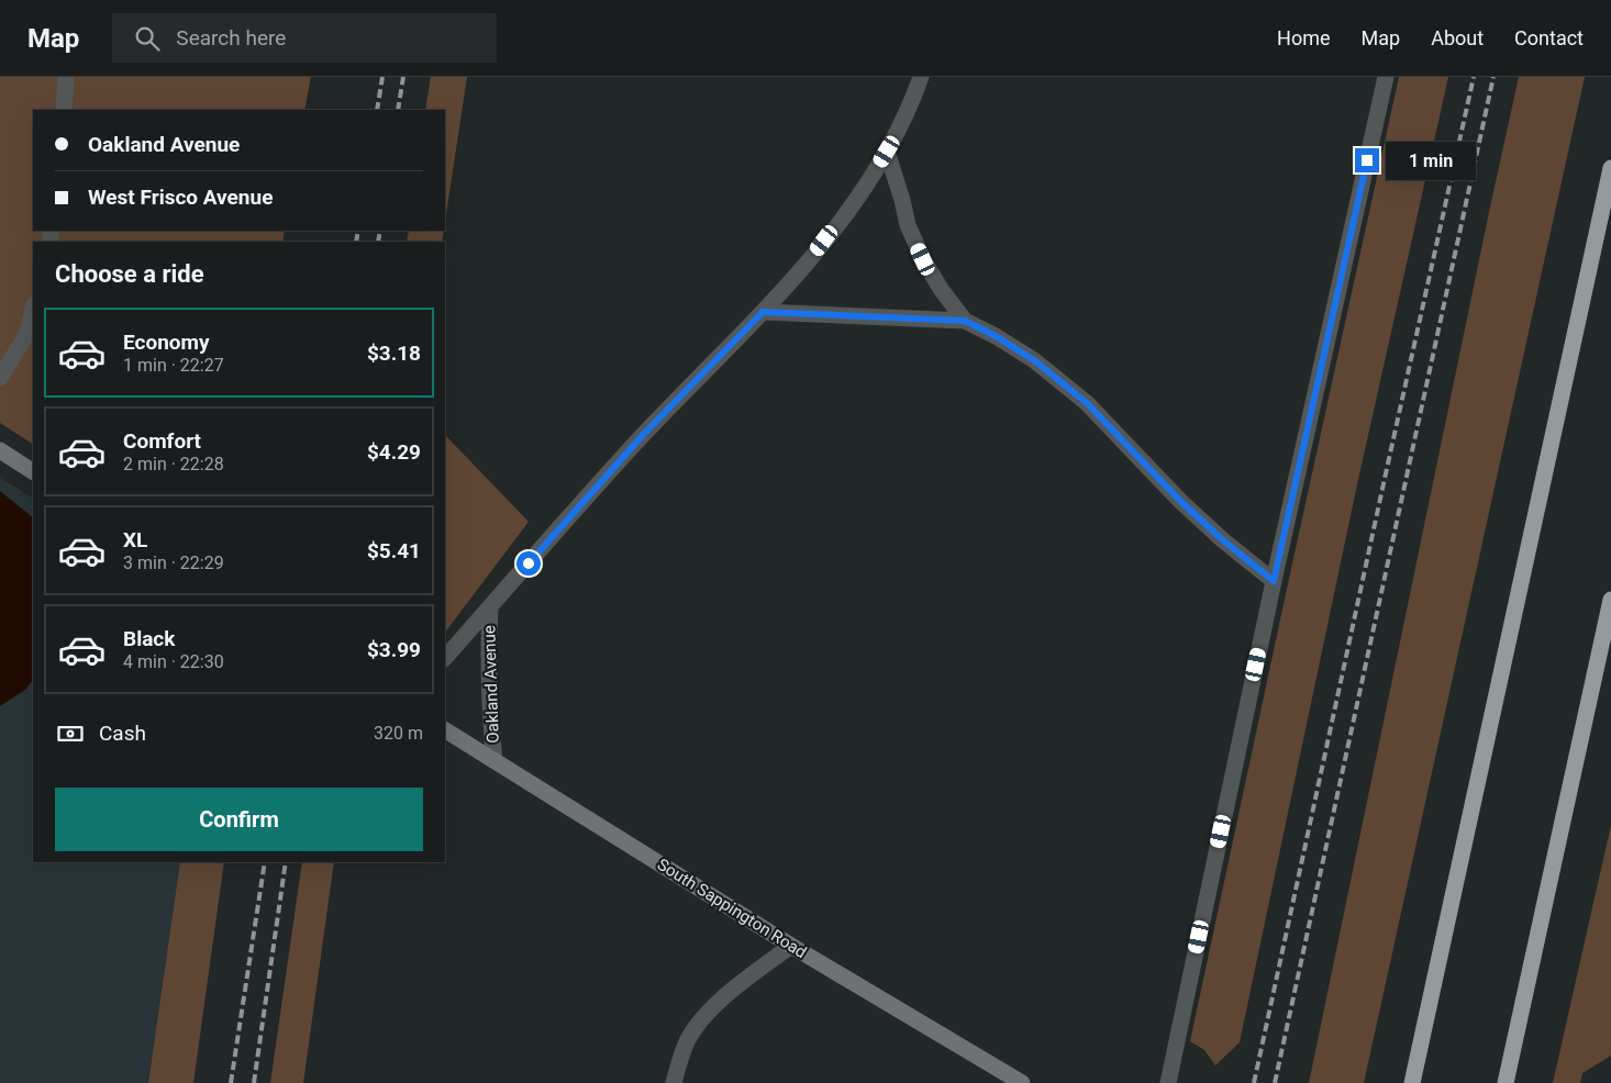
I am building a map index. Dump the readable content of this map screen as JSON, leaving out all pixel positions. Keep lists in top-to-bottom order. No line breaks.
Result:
{"streets":{"street":["Oakland Avenue","South Sappington Road"]},"crossings":[["Oakland Avenue","South Sappington Road"]],"page":{"header":"Map","search":"Search here","nav":["Home","Map","About","Contact"],"banner":["Oakland Avenue","West Frisco Avenue"],"bubble":"1 min","heading":"Choose a ride","list":[{"name":"Economy","note":"1 min · 22:27","value":"$3.18"},{"name":"Comfort","note":"2 min · 22:28","value":"$4.29"},{"name":"XL","note":"3 min · 22:29","value":"$5.41"},{"name":"Black","note":"4 min · 22:30","value":"$3.99"}],"pay":["Cash","320 m"],"buttons":"Confirm"}}
